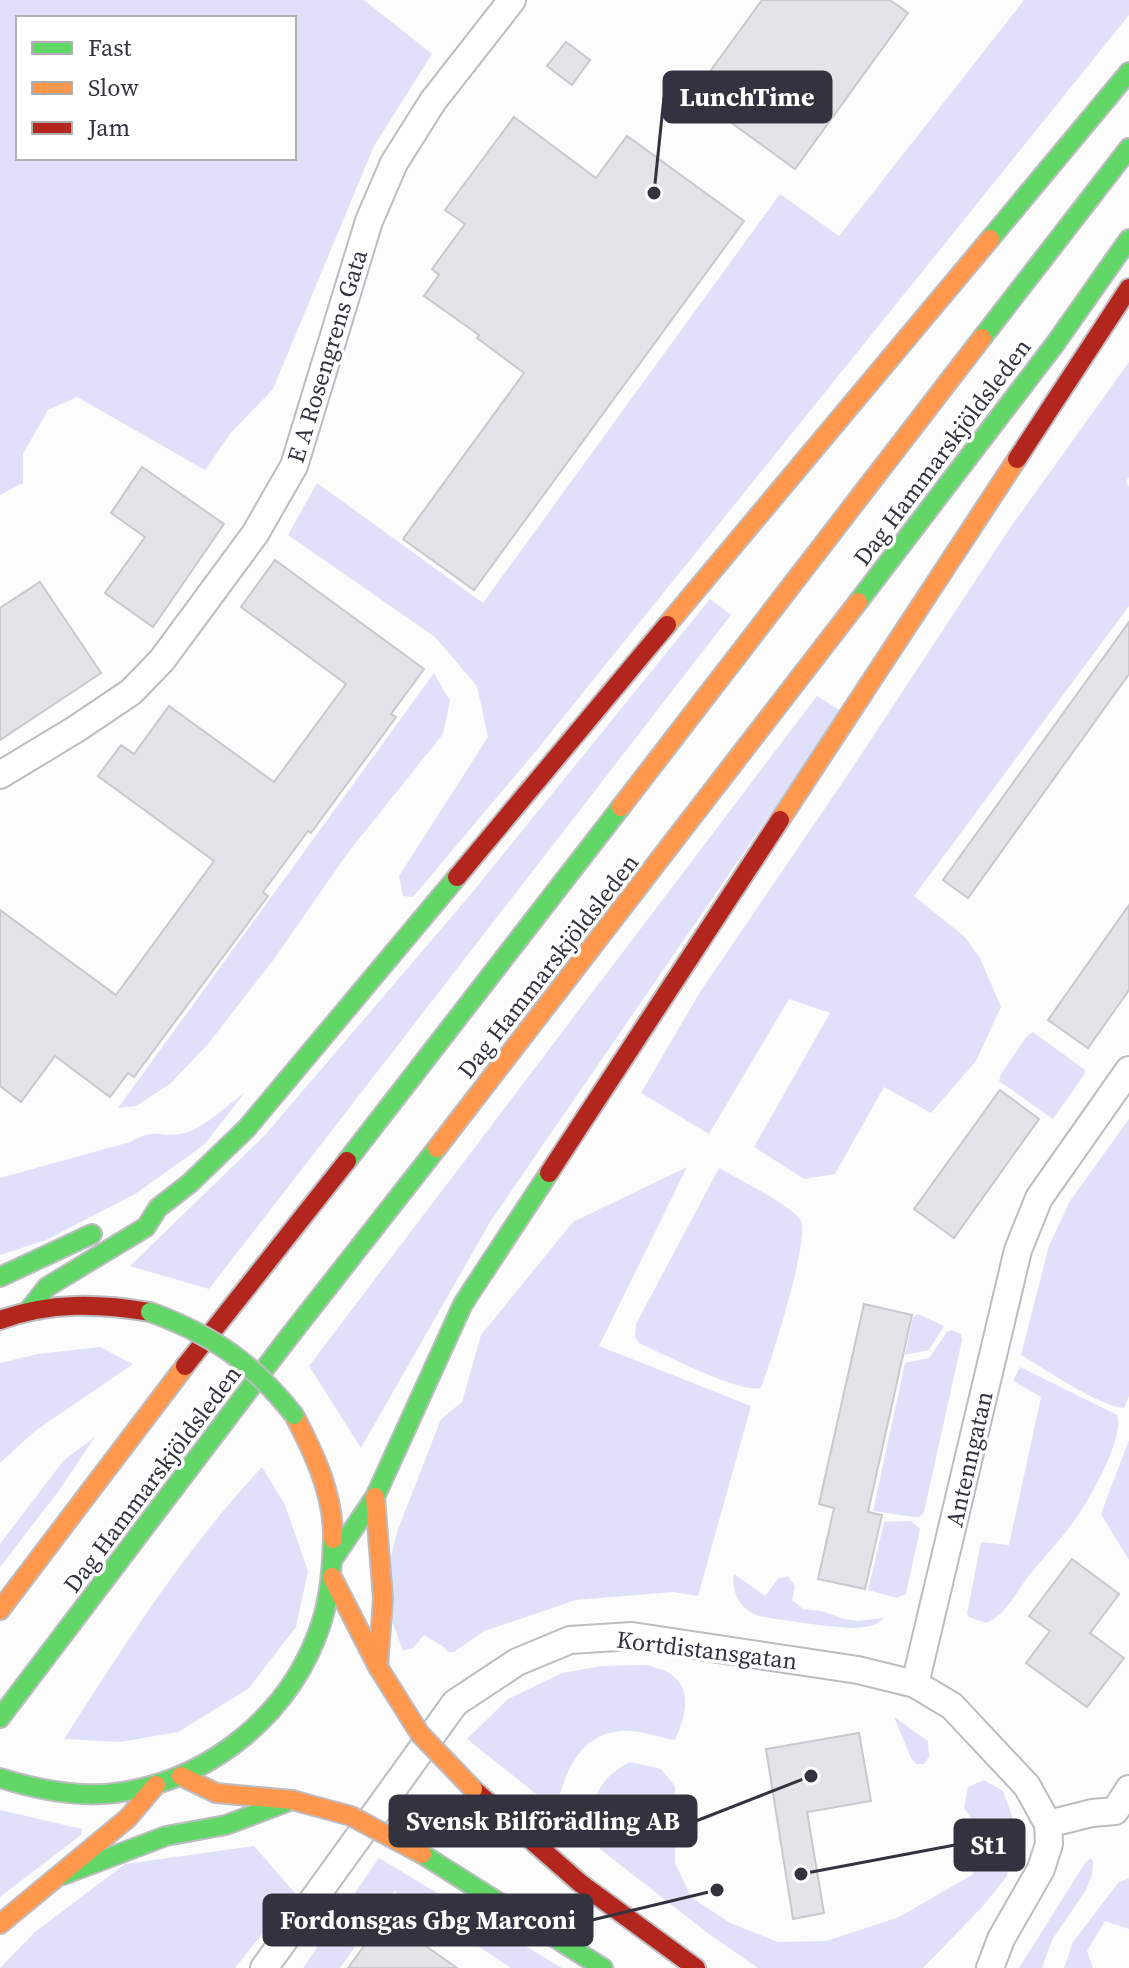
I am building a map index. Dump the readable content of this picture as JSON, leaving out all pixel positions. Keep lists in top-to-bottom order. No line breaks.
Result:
{"streets":{"main road":["Dag Hammarskjöldsleden"],"street":["E A Rosengrens Gata","Antenngatan","Kortdistansgatan"]},"crossings":[["Antenngatan","Kortdistansgatan"]],"places":["LunchTime","Svensk Bilförädling AB","St1","Fordonsgas Gbg Marconi"],"legend":["Fast","Slow","Jam"]}
